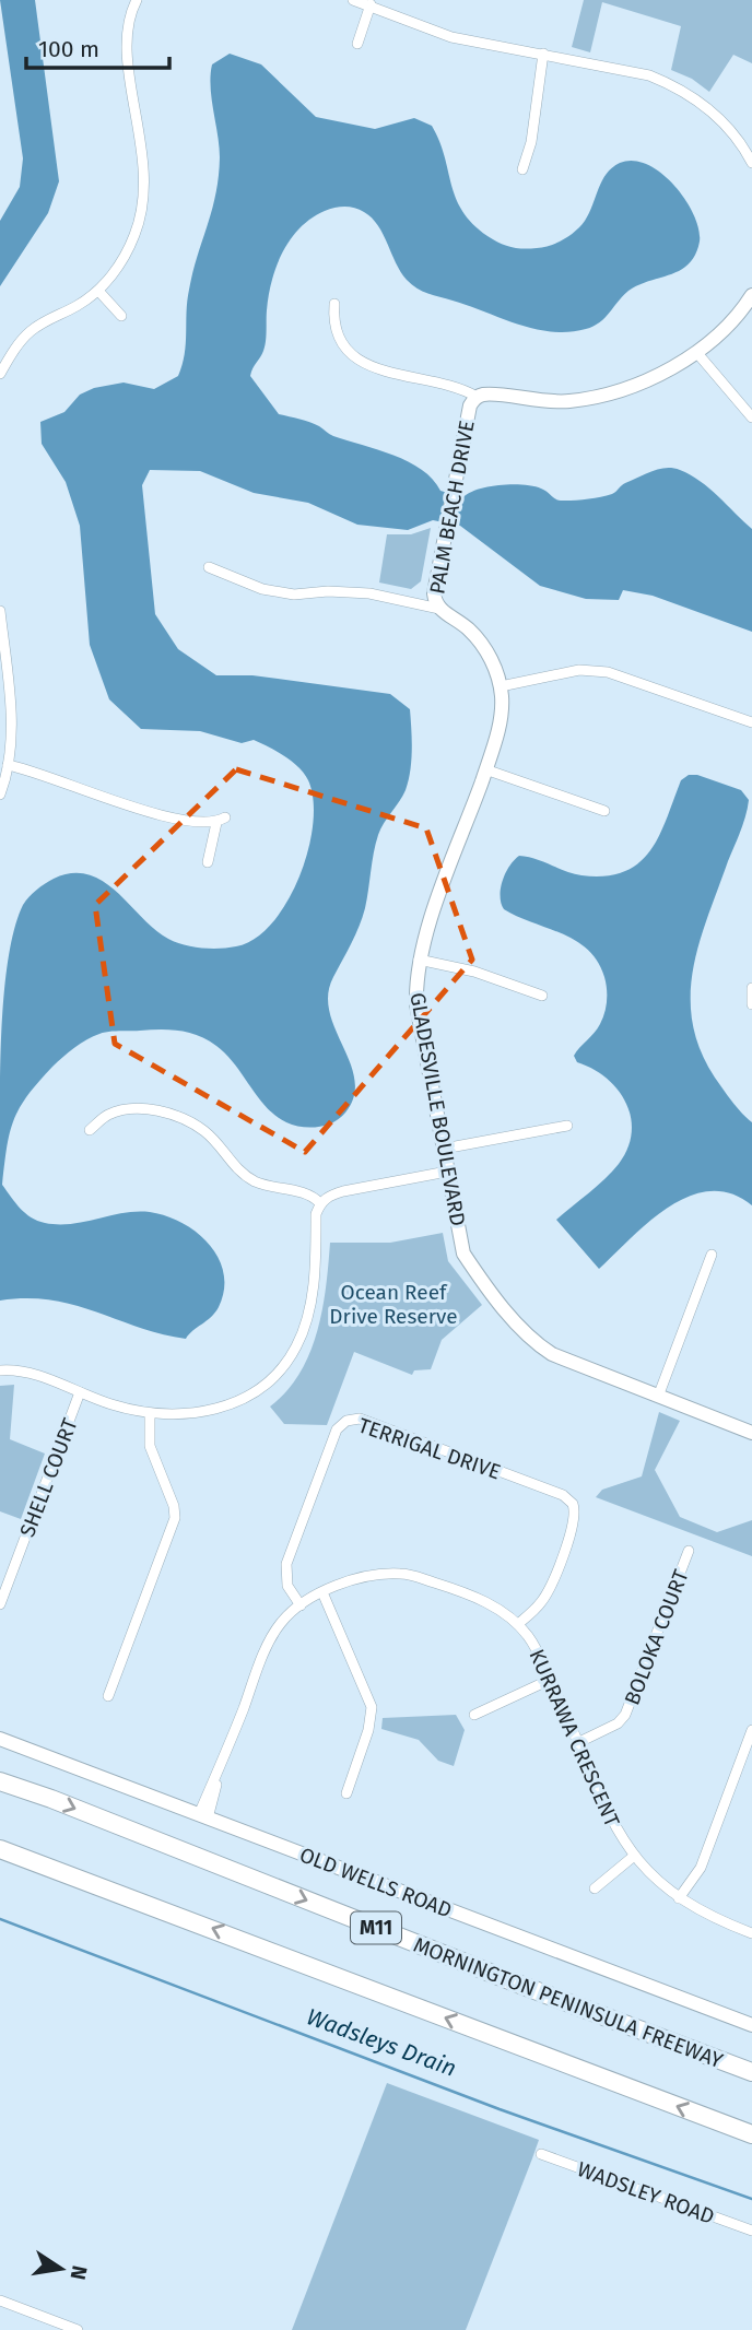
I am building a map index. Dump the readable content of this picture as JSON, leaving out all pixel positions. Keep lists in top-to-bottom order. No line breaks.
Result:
{"streets":{"highway":["M11","MORNINGTON PENINSULA FREEWAY"],"street":["PALM BEACH DRIVE","GLADESVILLE BOULEVARD","TERRIGAL DRIVE","SHELL COURT","BOLOKA COURT","KURRAWA CRESCENT","OLD WELLS ROAD","WADSLEY ROAD"]},"crossings":[["PALM BEACH DRIVE","GLADESVILLE BOULEVARD"],["TERRIGAL DRIVE","KURRAWA CRESCENT"],["BOLOKA COURT","KURRAWA CRESCENT"],["KURRAWA CRESCENT","OLD WELLS ROAD"]],"water":["Wadsleys Drain"],"parks":["Ocean Reef Drive Reserve"],"scale_bar":"100 m","north":"right"}
